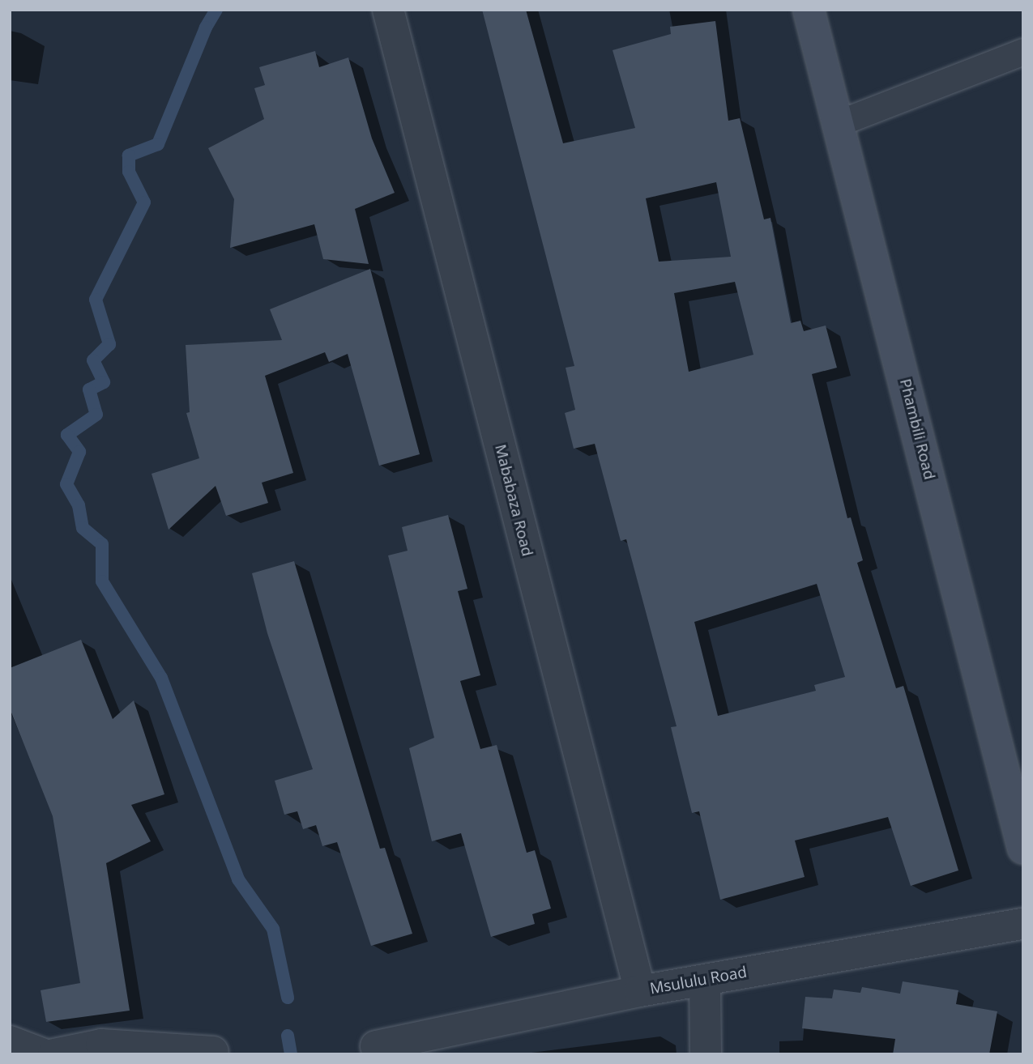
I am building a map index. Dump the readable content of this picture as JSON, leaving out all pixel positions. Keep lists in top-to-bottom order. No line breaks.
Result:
{"streets":{"street":["Phambili Road","Mababaza Road","Msululu Road"]},"crossings":[["Mababaza Road","Msululu Road"]]}
